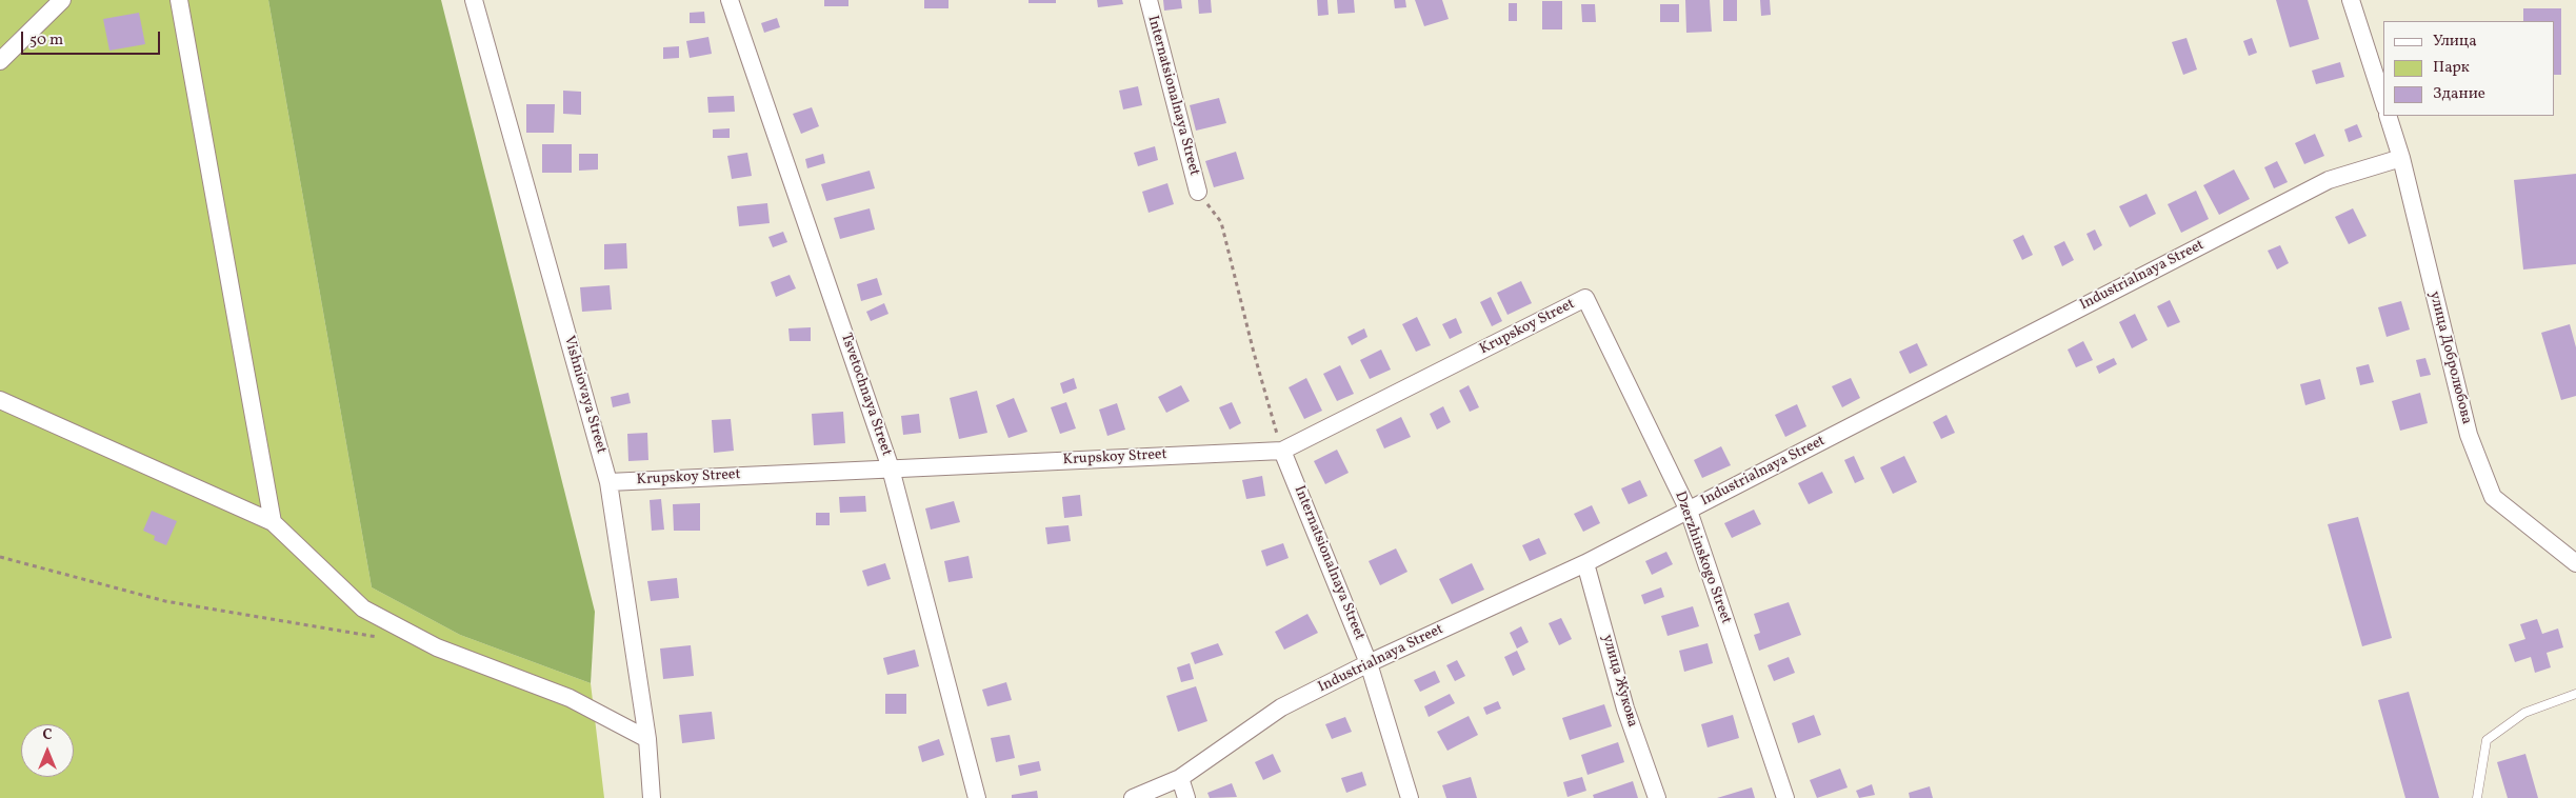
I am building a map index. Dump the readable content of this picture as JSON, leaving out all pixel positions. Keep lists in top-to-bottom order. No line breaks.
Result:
{"streets":{"street":["Internatsionalnaya Street","Industrialnaya Street","Krupskoy Street","улица Добролюбова","Vishniovaya Street","Tsvetochnaya Street","Dzerzhinskogo Street","улица Жукова"]},"crossings":[["Internatsionalnaya Street","Industrialnaya Street"],["Internatsionalnaya Street","Krupskoy Street"],["Industrialnaya Street","улица Добролюбова"],["Industrialnaya Street","Dzerzhinskogo Street"],["Industrialnaya Street","улица Жукова"],["Krupskoy Street","Vishniovaya Street"],["Krupskoy Street","Tsvetochnaya Street"],["Krupskoy Street","Dzerzhinskogo Street"]],"legend":["Улица","Парк","Здание"],"scale_bar":"50 m","north":"top"}
